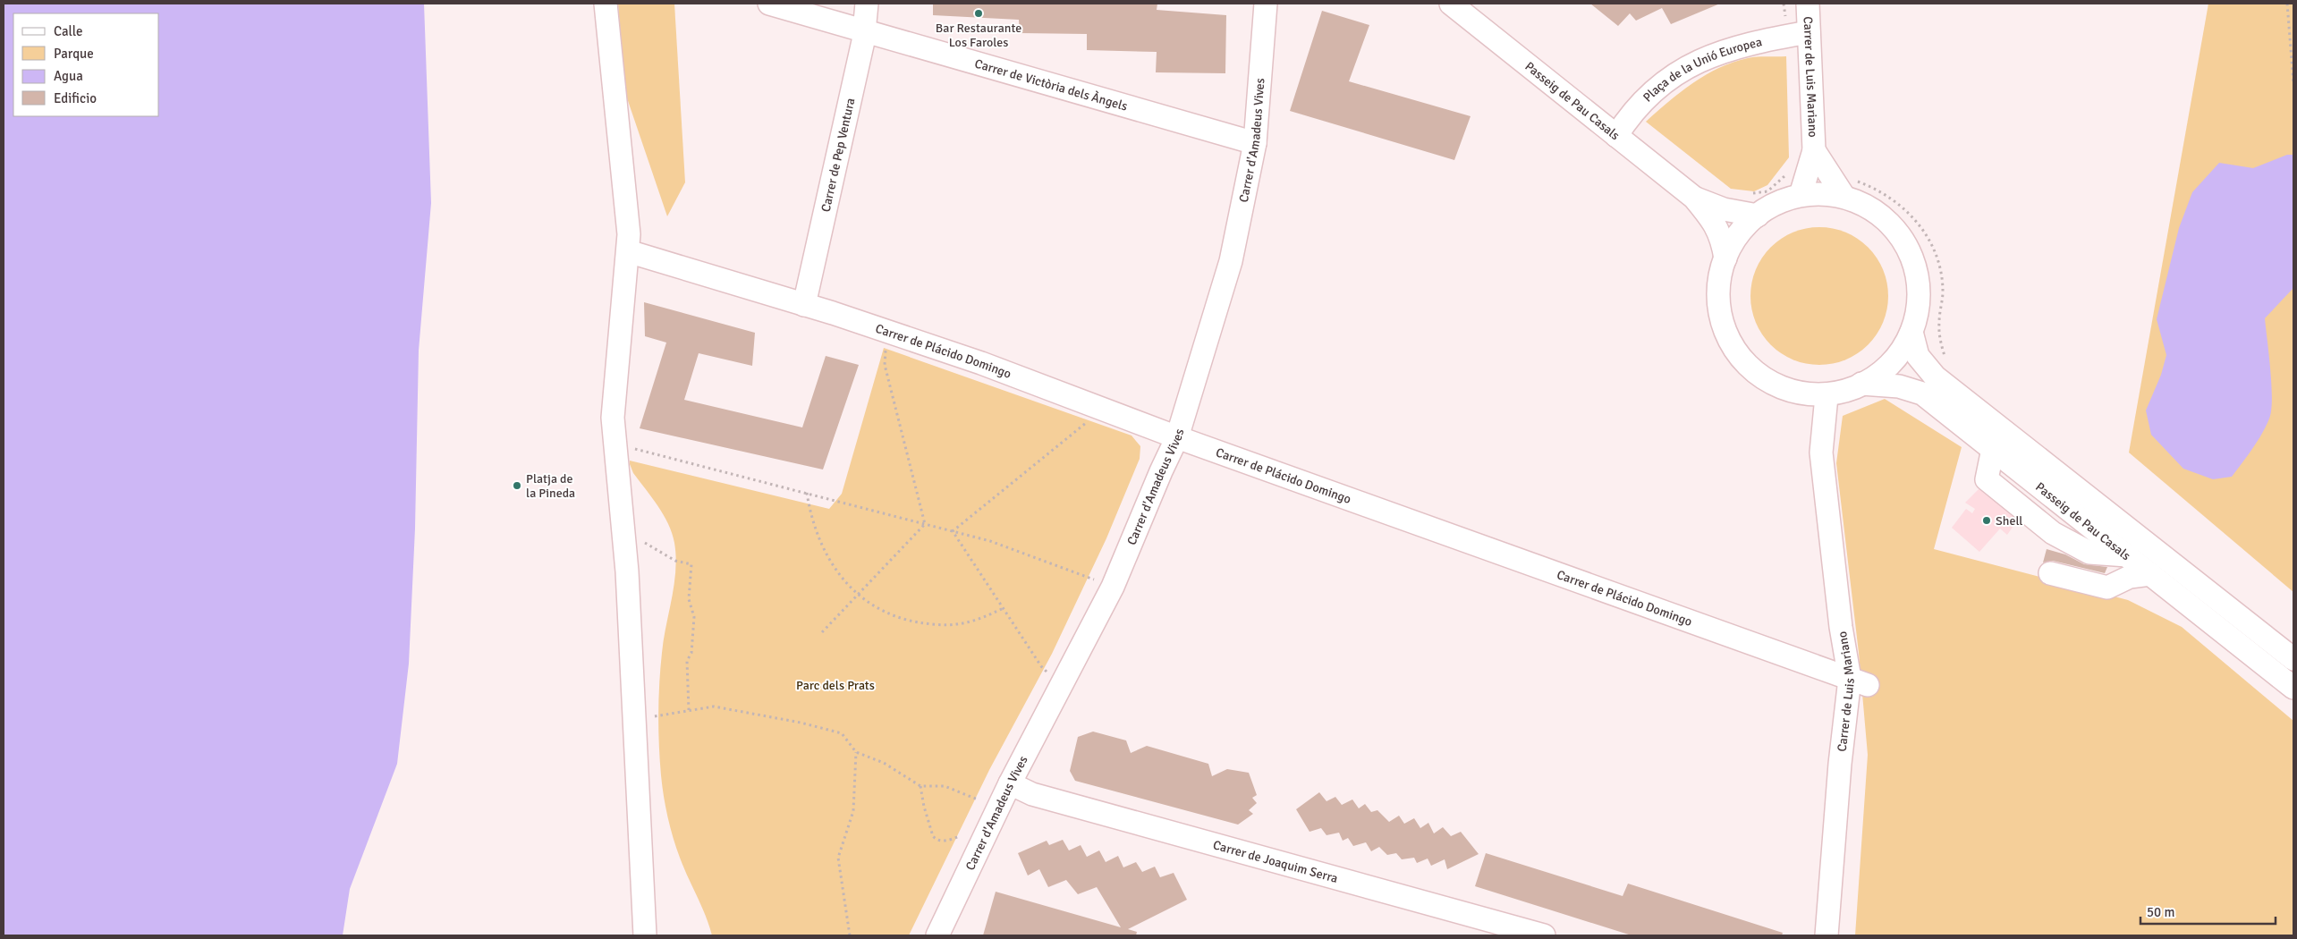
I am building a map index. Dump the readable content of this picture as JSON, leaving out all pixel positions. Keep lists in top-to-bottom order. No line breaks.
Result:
{"streets":{"street":["Plaça de la Unió Europea","Carrer de Luis Mariano","Carrer de Victòria dels Àngels","Passeig de Pau Casals","Carrer d'Amadeus Vives","Carrer de Pep Ventura","Carrer de Plácido Domingo","Carrer de Joaquim Serra"]},"crossings":[["Plaça de la Unió Europea","Carrer de Luis Mariano"],["Plaça de la Unió Europea","Passeig de Pau Casals"],["Carrer de Luis Mariano","Carrer de Plácido Domingo"],["Carrer de Victòria dels Àngels","Carrer d'Amadeus Vives"],["Carrer de Victòria dels Àngels","Carrer de Pep Ventura"],["Carrer d'Amadeus Vives","Carrer de Plácido Domingo"],["Carrer d'Amadeus Vives","Carrer de Joaquim Serra"],["Carrer de Pep Ventura","Carrer de Plácido Domingo"]],"parks":["Parc dels Prats"],"places":["Bar Restaurante Los Faroles","Platja de la Pineda","Shell"],"legend":["Calle","Parque","Agua","Edificio"],"scale_bar":"50 m"}
